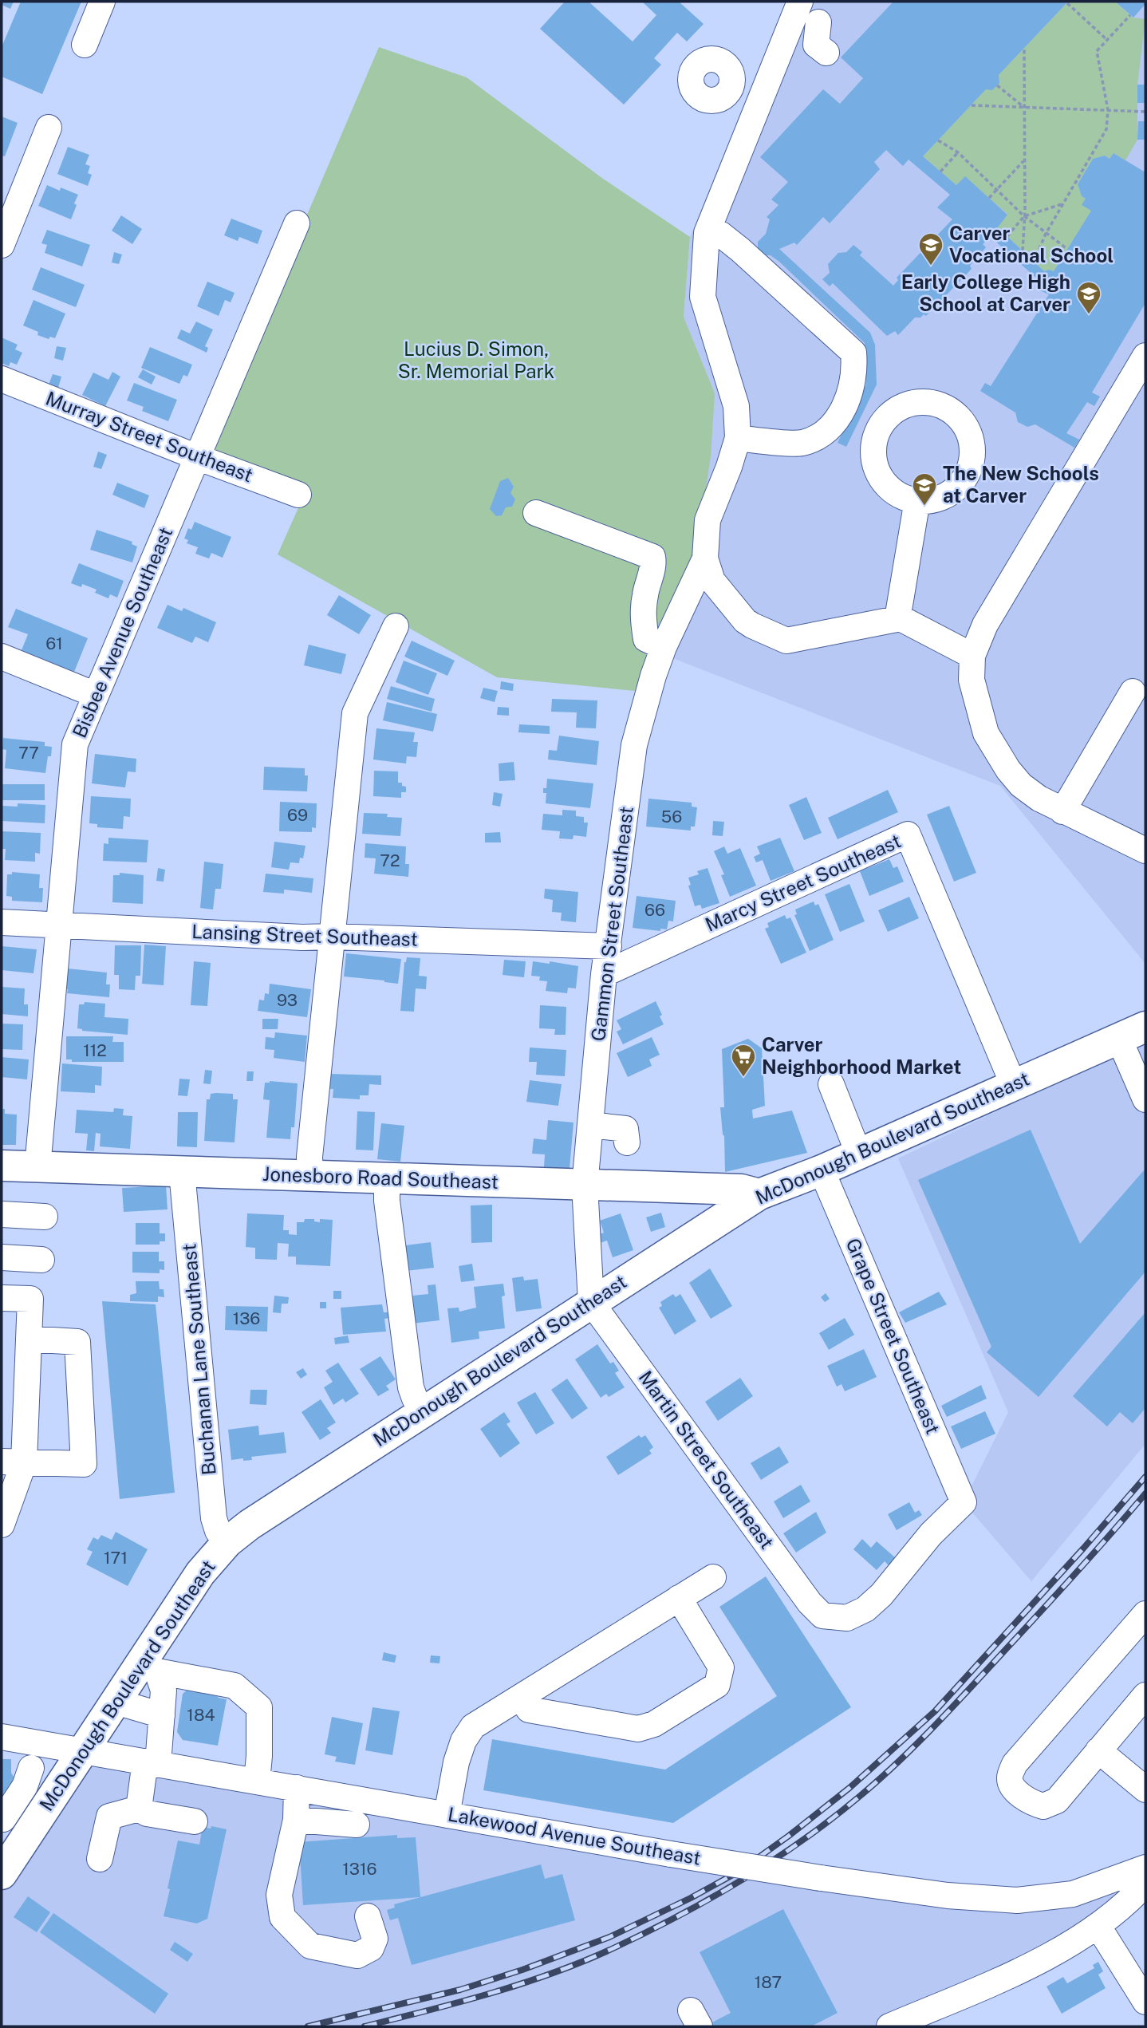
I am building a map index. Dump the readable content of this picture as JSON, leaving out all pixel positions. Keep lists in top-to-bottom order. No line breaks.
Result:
{"streets":{"main road":["McDonough Boulevard Southeast","Jonesboro Road Southeast"],"street":["Murray Street Southeast","Bisbee Avenue Southeast","Marcy Street Southeast","Gammon Street Southeast","Lansing Street Southeast","Grape Street Southeast","Buchanan Lane Southeast","Martin Street Southeast","Lakewood Avenue Southeast"]},"crossings":[["Murray Street Southeast","Bisbee Avenue Southeast"],["Bisbee Avenue Southeast","Lansing Street Southeast"],["Bisbee Avenue Southeast","Jonesboro Road Southeast"],["Marcy Street Southeast","Gammon Street Southeast"],["Marcy Street Southeast","McDonough Boulevard Southeast"],["Gammon Street Southeast","Lansing Street Southeast"],["Gammon Street Southeast","McDonough Boulevard Southeast"],["Gammon Street Southeast","Jonesboro Road Southeast"],["Gammon Street Southeast","Martin Street Southeast"],["McDonough Boulevard Southeast","Jonesboro Road Southeast"],["McDonough Boulevard Southeast","Grape Street Southeast"],["McDonough Boulevard Southeast","Buchanan Lane Southeast"],["McDonough Boulevard Southeast","Martin Street Southeast"],["McDonough Boulevard Southeast","Lakewood Avenue Southeast"],["Jonesboro Road Southeast","Buchanan Lane Southeast"],["Grape Street Southeast","Martin Street Southeast"]],"parks":["Lucius D. Simon, Sr. Memorial Park"],"places":{"school or university":["Carver Vocational School","Early College High School at Carver","The New Schools at Carver"],"supermarket":["Carver Neighborhood Market"]},"house_numbers":["61","77","69","56","72","66","93","112","136","171","184","1316","187"]}
